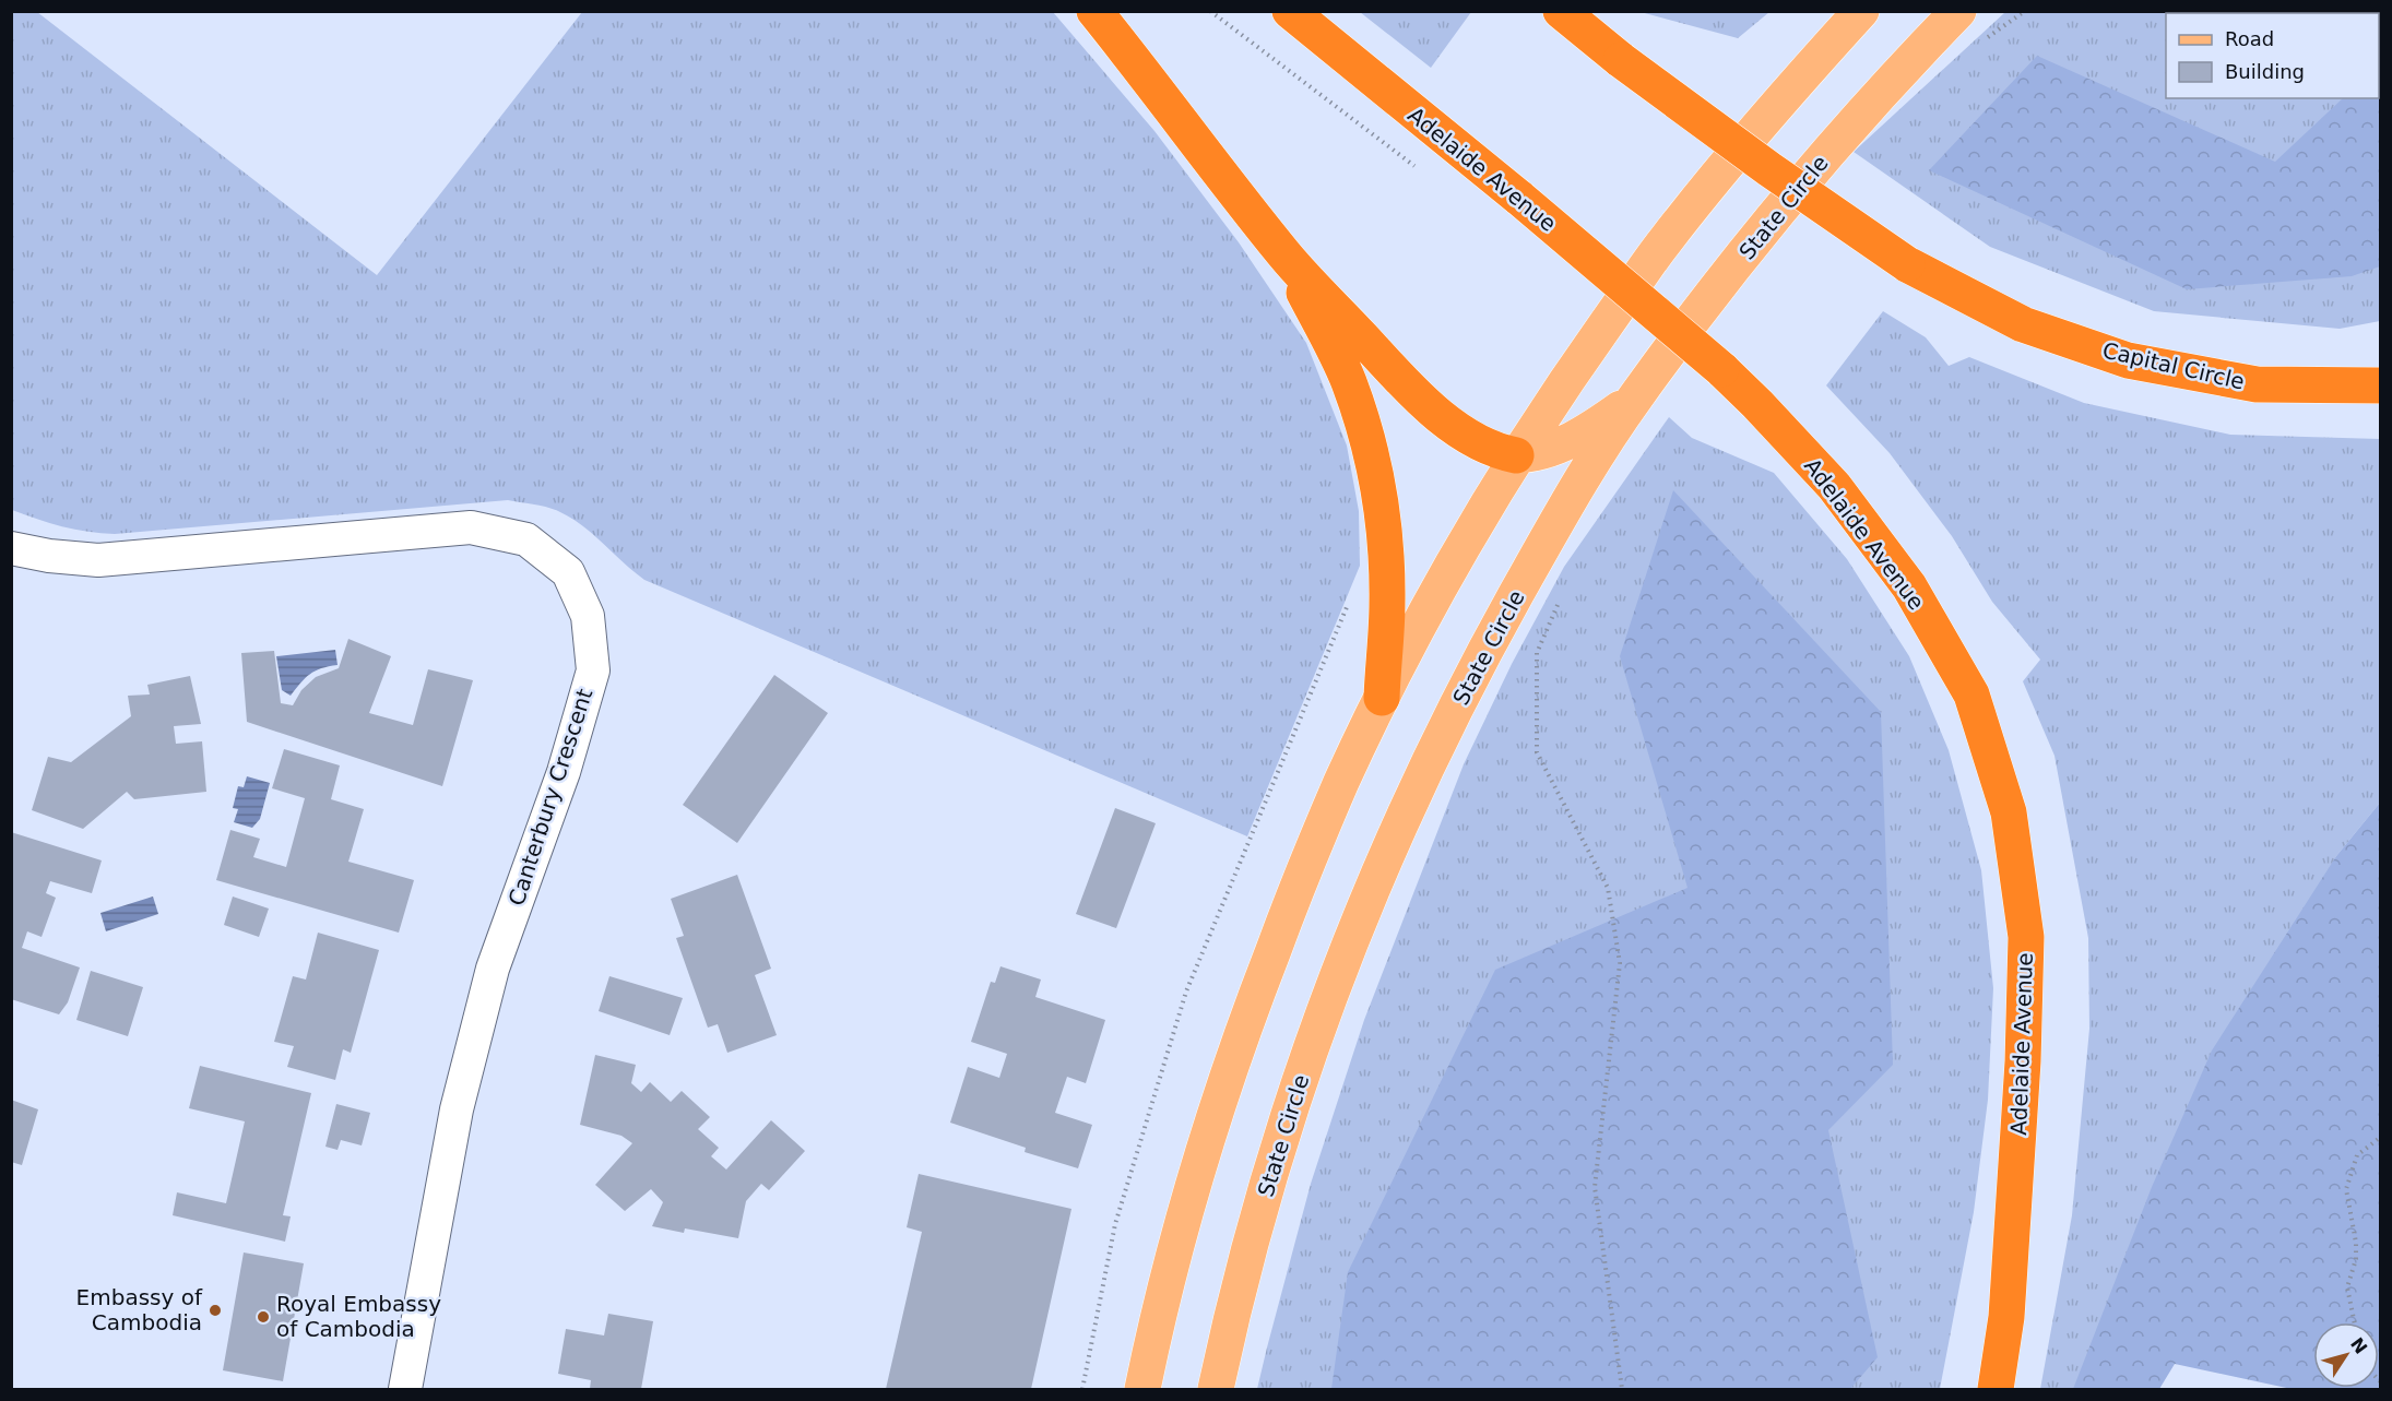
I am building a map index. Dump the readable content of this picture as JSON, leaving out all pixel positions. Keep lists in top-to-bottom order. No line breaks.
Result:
{"streets":{"highway":["Adelaide Avenue","Capital Circle"],"main road":["State Circle"],"street":["Canterbury Crescent"]},"places":["Embassy of Cambodia","Royal Embassy of Cambodia"],"legend":["Road","Building"],"north":"top right"}
